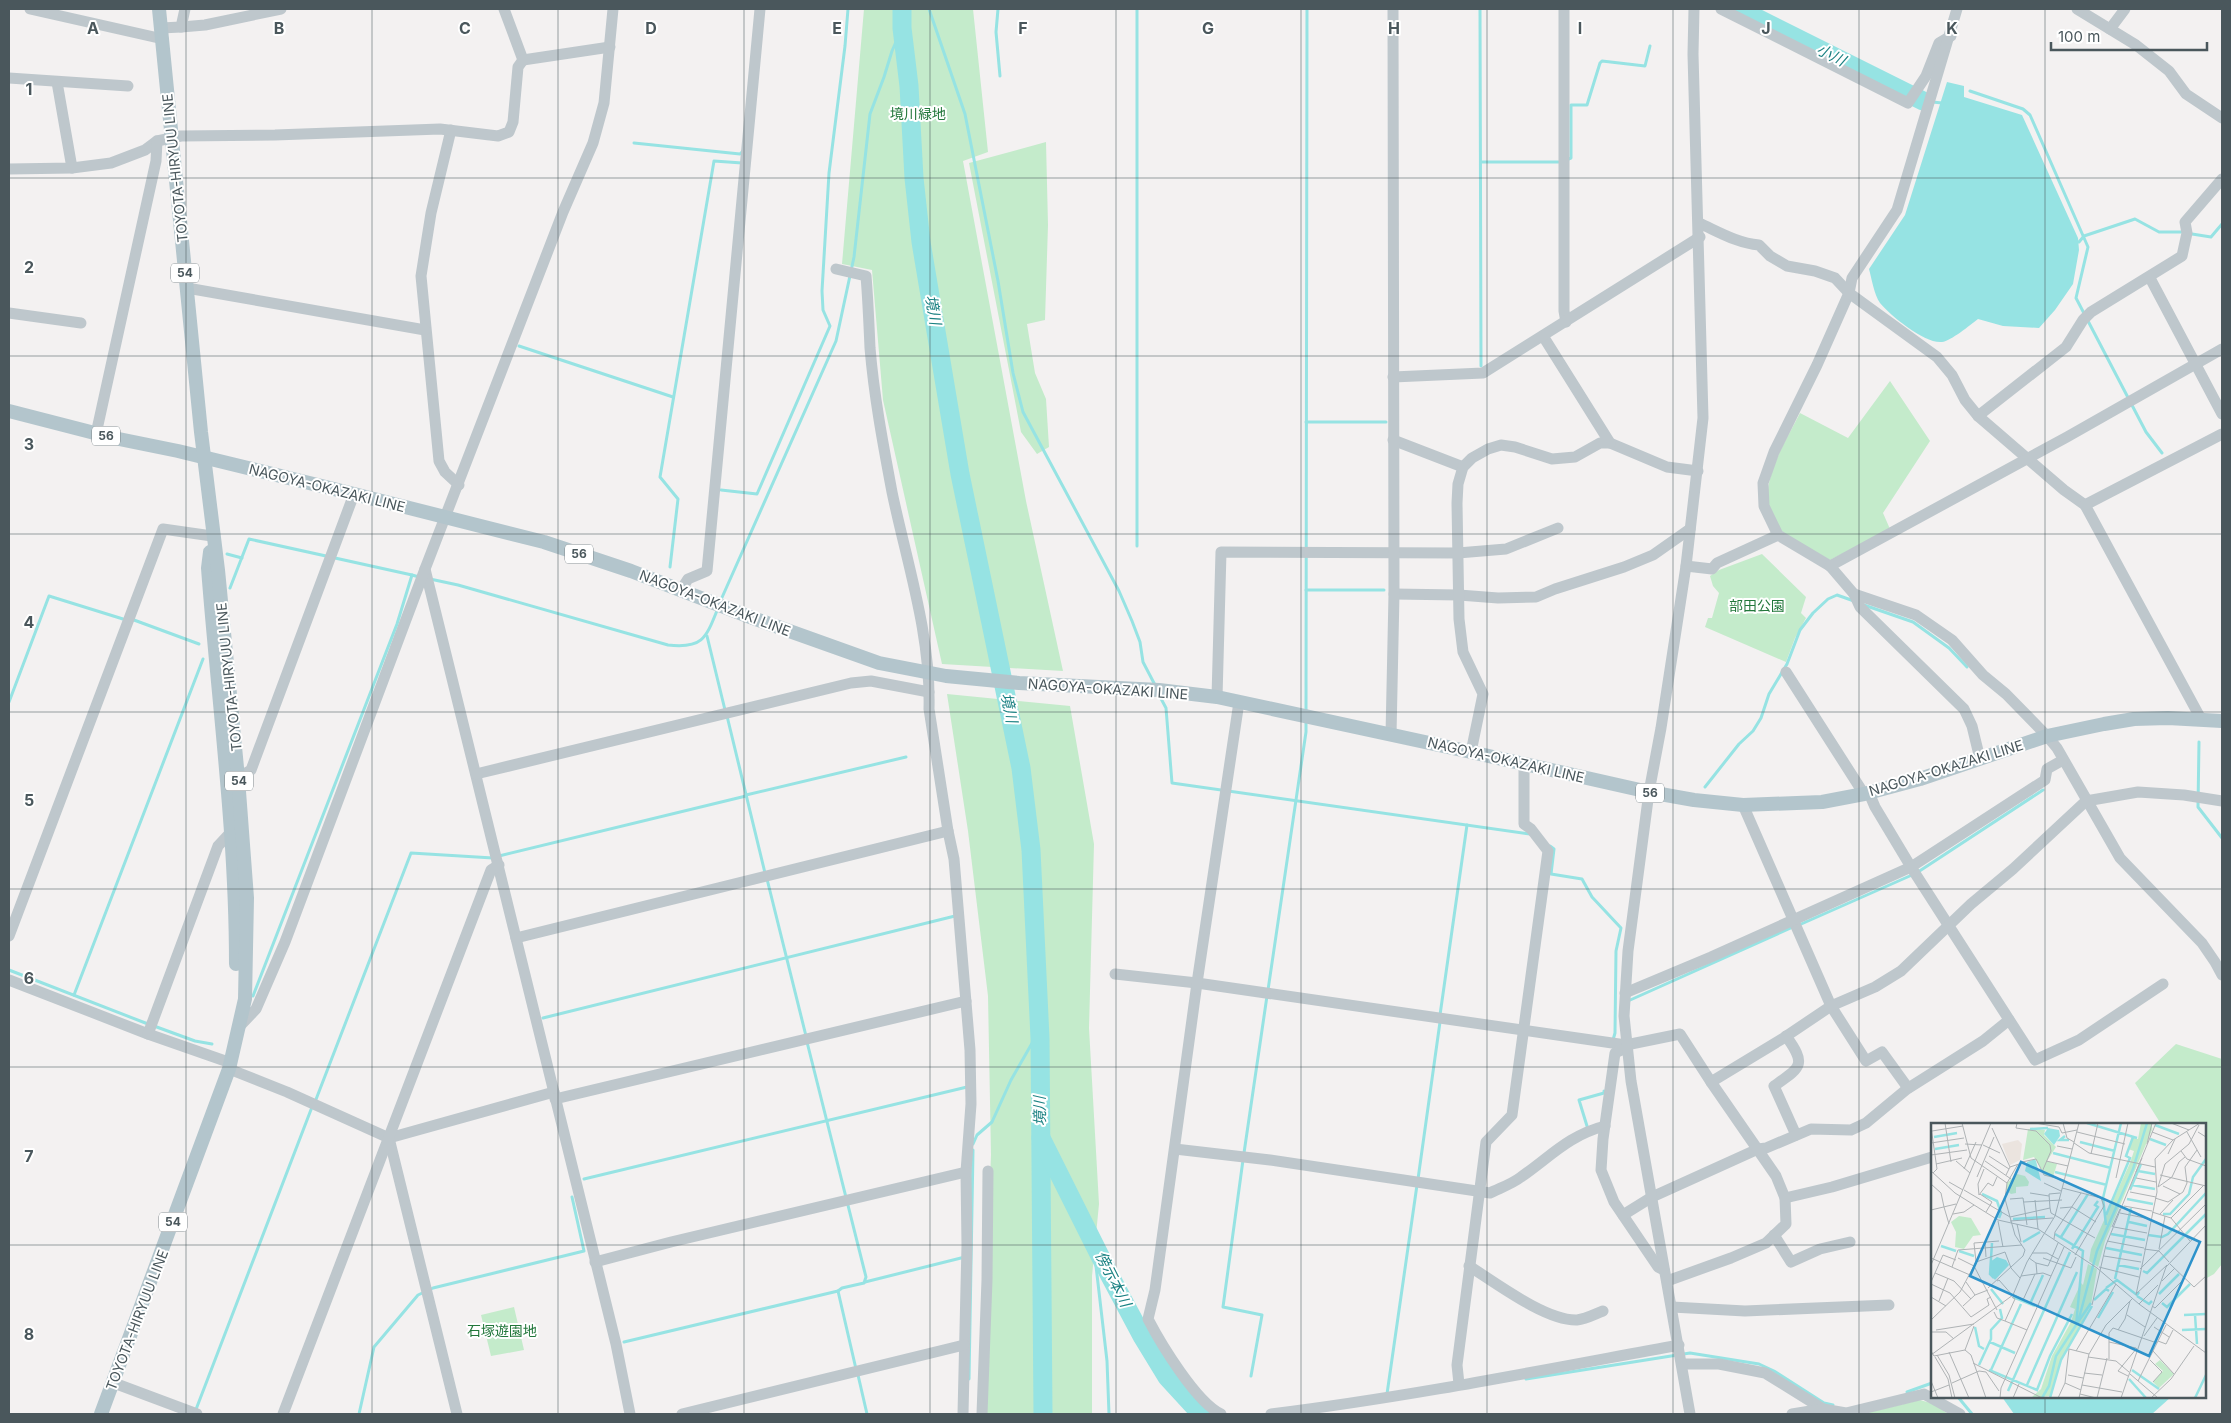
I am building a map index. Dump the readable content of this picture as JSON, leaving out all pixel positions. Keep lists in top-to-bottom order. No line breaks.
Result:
{"streets":{"main road":["TOYOTA-HIRYUU LINE","54","56","NAGOYA-OKAZAKI LINE"]},"crossings":[["TOYOTA-HIRYUU LINE","NAGOYA-OKAZAKI LINE"]],"water":["小川","境川","傍示本川"],"parks":["境川緑地","部田公園","石塚遊園地"],"scale_bar":"100 m","grid":{"columns":["A","B","C","D","E","F","G","H","I","J","K"],"rows":["1","2","3","4","5","6","7","8"]}}
